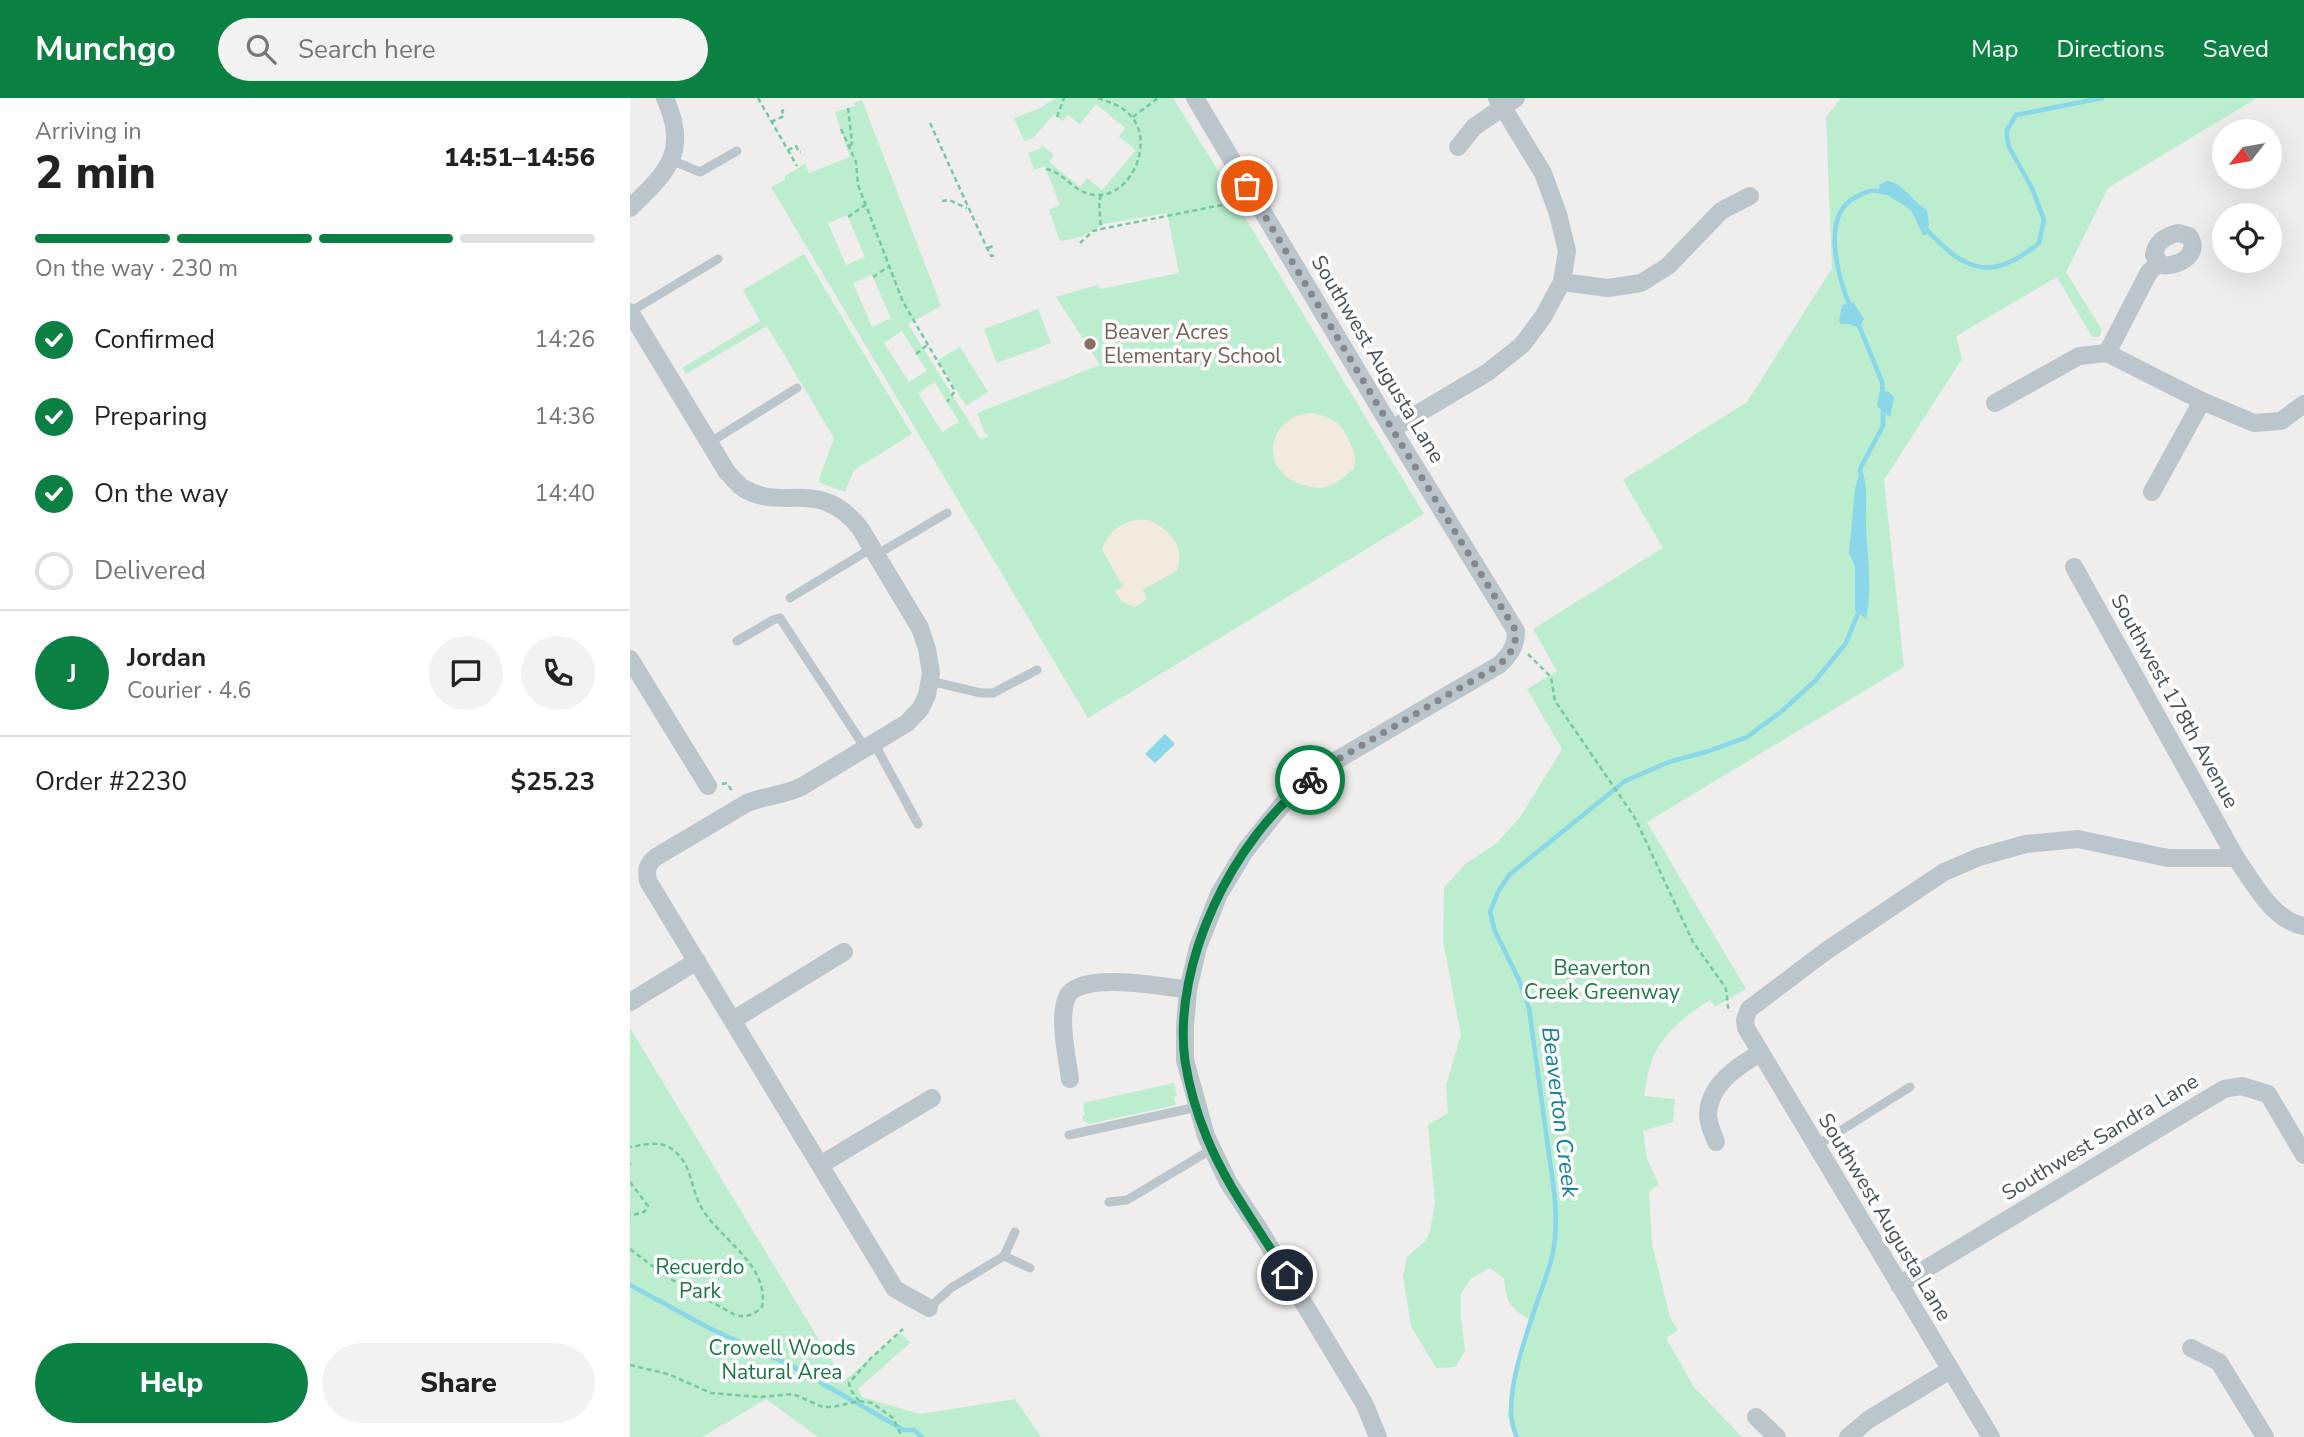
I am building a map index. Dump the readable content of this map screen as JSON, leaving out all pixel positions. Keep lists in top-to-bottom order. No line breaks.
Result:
{"streets":{"street":["Southwest Augusta Lane","Southwest 178th Avenue","Southwest Sandra Lane"]},"crossings":[["Southwest Augusta Lane","Southwest 178th Avenue"],["Southwest Augusta Lane","Southwest Sandra Lane"]],"water":["Beaverton Creek"],"parks":["Beaverton Creek Greenway","Recuerdo Park","Crowell Woods Natural Area"],"places":["Beaver Acres Elementary School"],"north":"bottom left","page":{"header":"Munchgo","search":"Search here","nav":["Map","Directions","Saved"],"heading":["2 min","Arriving in","14:51–14:56"],"panel":["Jordan","Courier · 4.6","Order #2230","$25.23"],"bar":"On the way · 230 m","list":[["Confirmed","14:26"],["Preparing","14:36"],["On the way","14:40"],"Delivered"],"round":"J","buttons":["Help","Share"]}}
